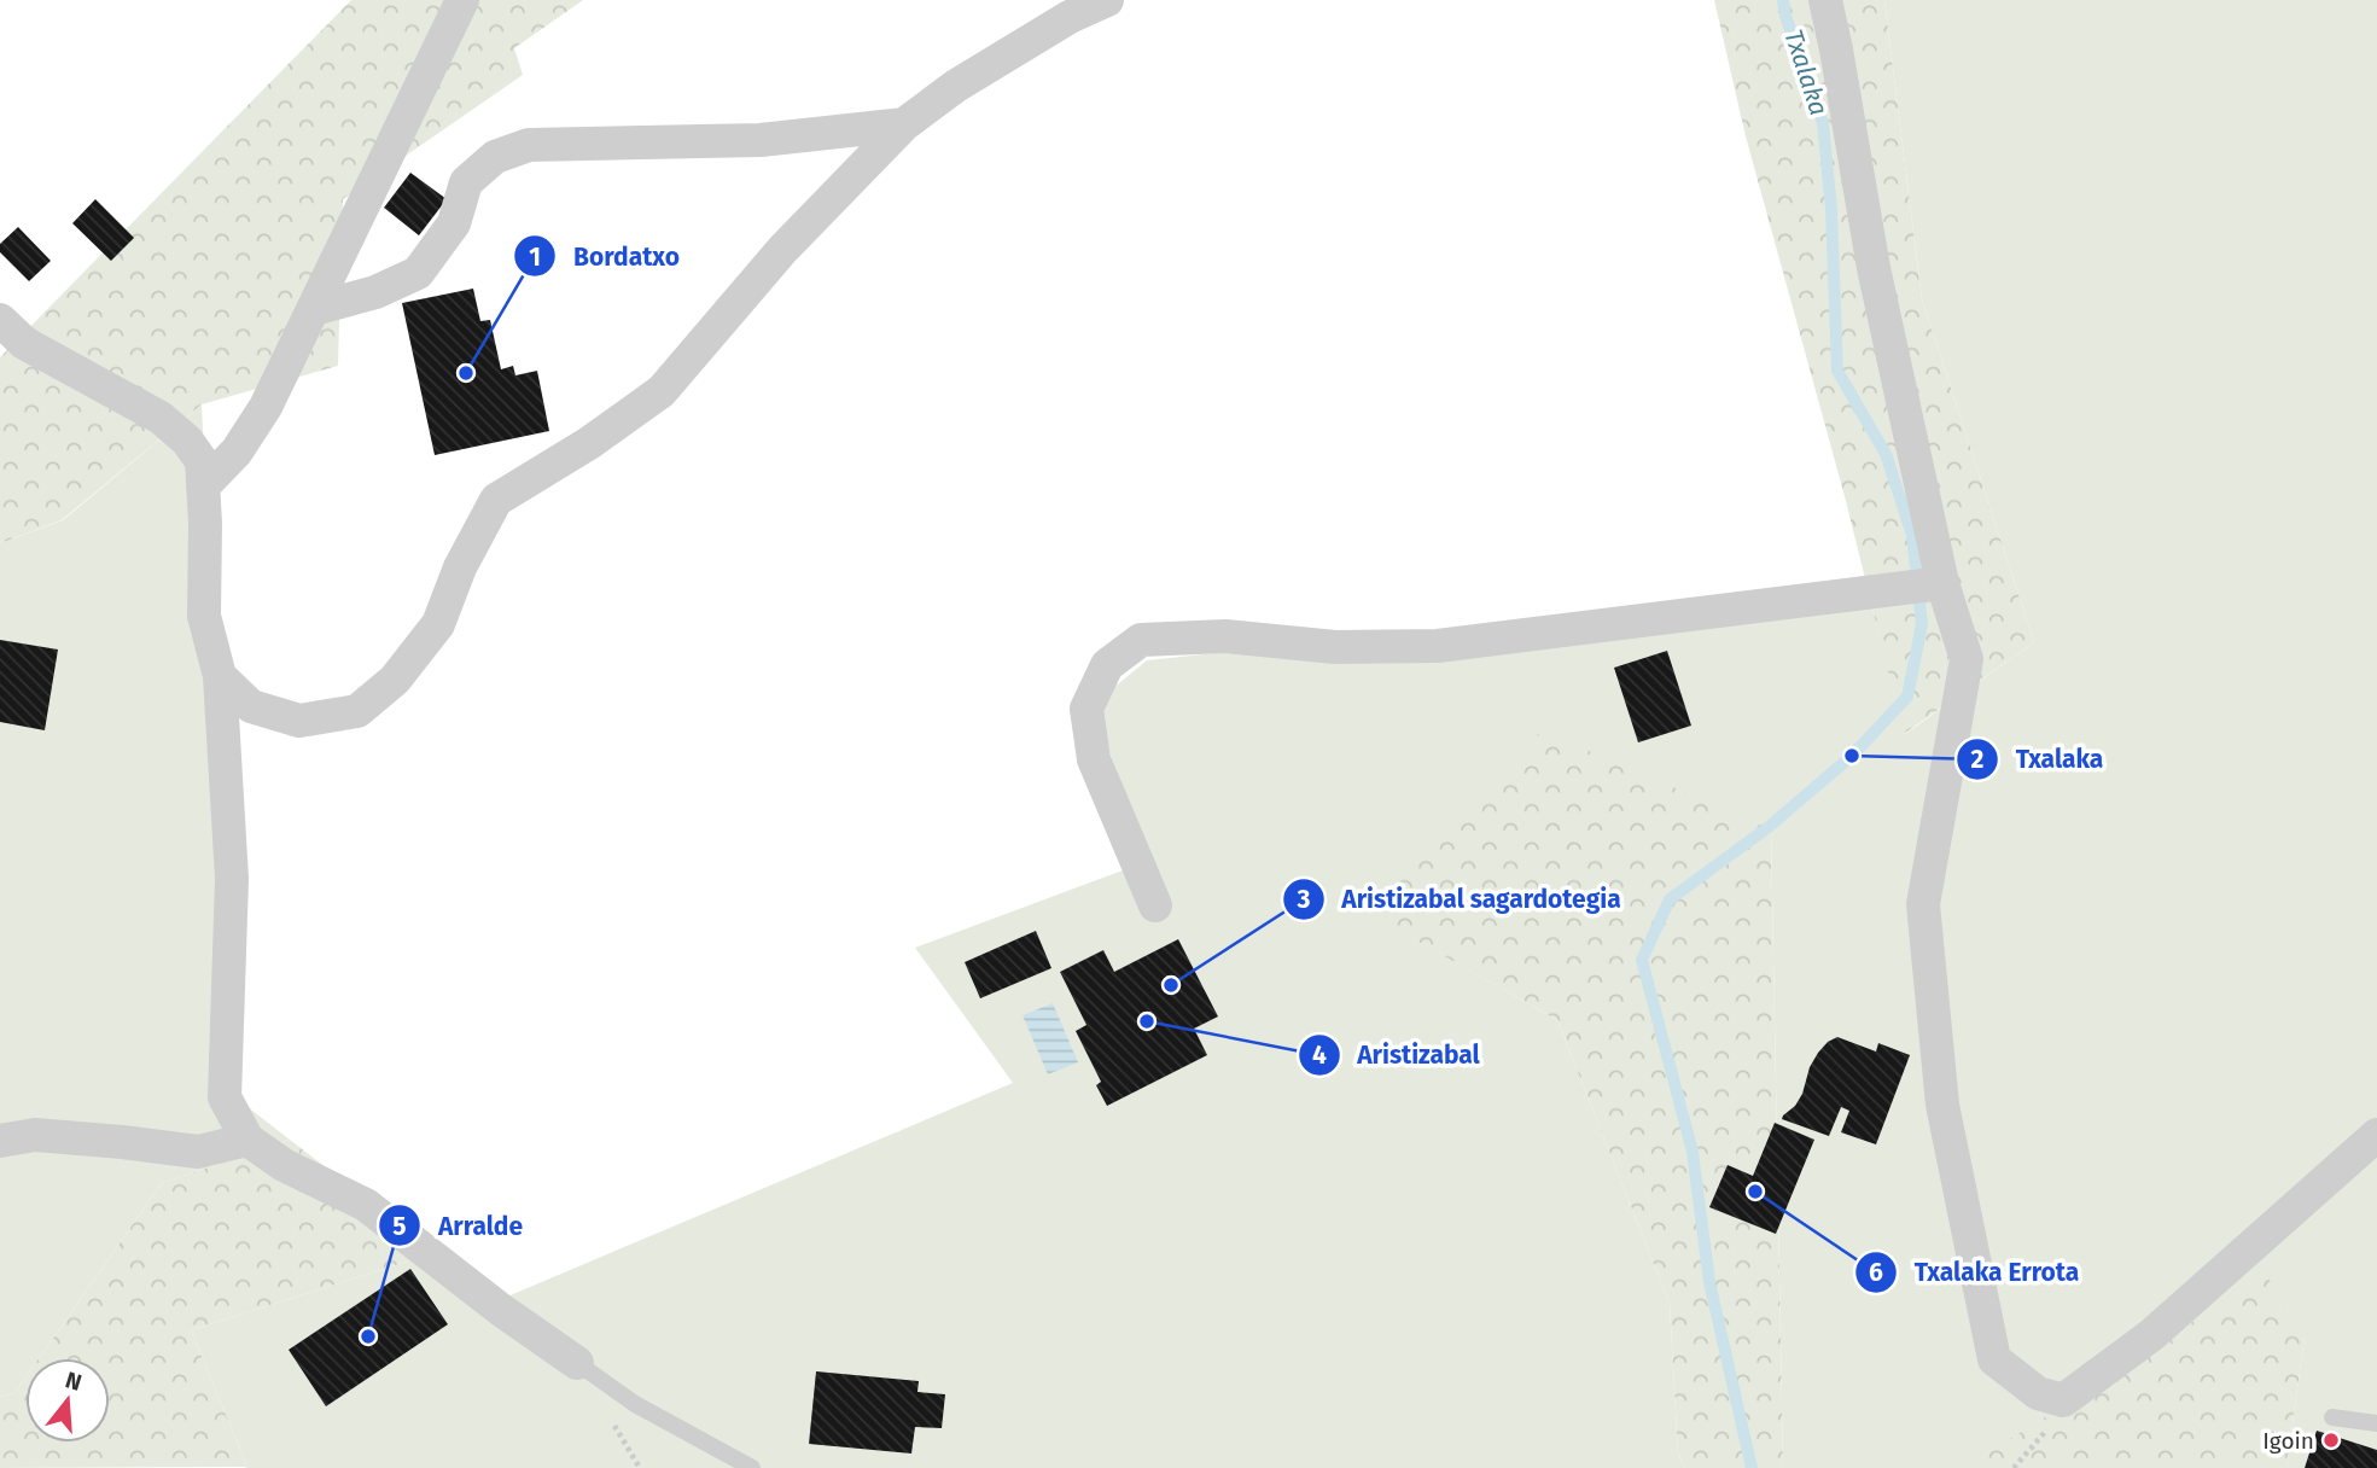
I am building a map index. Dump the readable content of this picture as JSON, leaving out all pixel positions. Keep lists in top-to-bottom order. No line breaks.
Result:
{"water":["Txalaka"],"places":["Bordatxo","Txalaka","Aristizabal sagardotegia","Aristizabal","Txalaka Errota","Arralde","Igoin"],"north":"top"}
